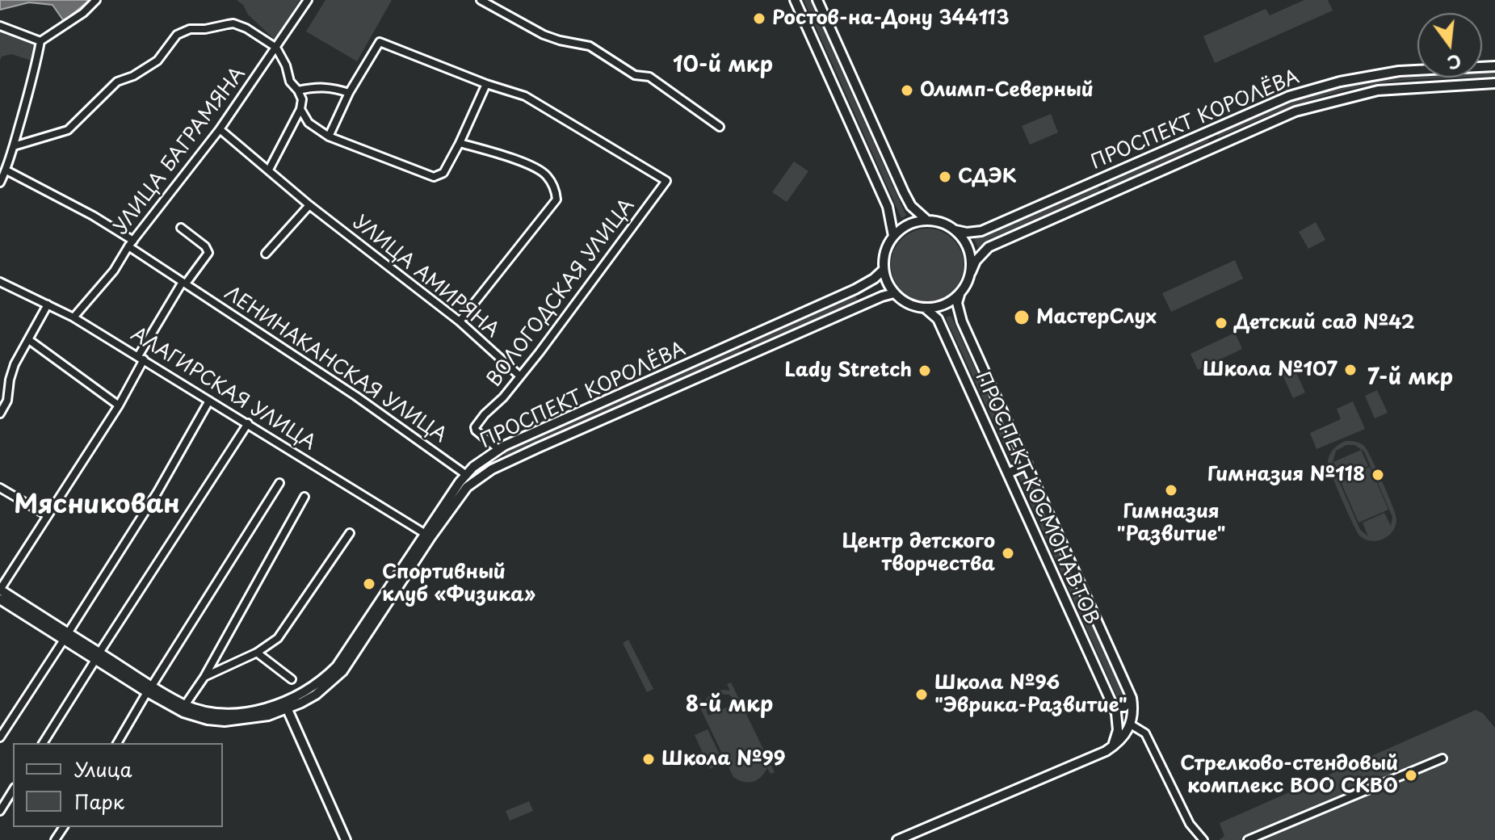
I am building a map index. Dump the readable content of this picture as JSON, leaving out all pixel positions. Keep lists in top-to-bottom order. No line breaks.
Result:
{"streets":{"main road":["ПРОСПЕКТ КОРОЛЁВА","ПРОСПЕКТ КОСМОНАВТОВ"],"street":["УЛИЦА БАГРАМЯНА","УЛИЦА АМИРЯНА","ВОЛОГОДСКАЯ УЛИЦА","ЛЕНИНАКАНСКАЯ УЛИЦА","АЛАГИРСКАЯ УЛИЦА"]},"crossings":[["ПРОСПЕКТ КОРОЛЁВА","ВОЛОГОДСКАЯ УЛИЦА"],["ПРОСПЕКТ КОРОЛЁВА","ЛЕНИНАКАНСКАЯ УЛИЦА"],["ПРОСПЕКТ КОРОЛЁВА","АЛАГИРСКАЯ УЛИЦА"],["ПРОСПЕКТ КОРОЛЁВА","ПРОСПЕКТ КОСМОНАВТОВ"],["УЛИЦА БАГРАМЯНА","УЛИЦА АМИРЯНА"],["УЛИЦА БАГРАМЯНА","ЛЕНИНАКАНСКАЯ УЛИЦА"],["УЛИЦА БАГРАМЯНА","АЛАГИРСКАЯ УЛИЦА"],["УЛИЦА АМИРЯНА","ВОЛОГОДСКАЯ УЛИЦА"]],"districts":["10-й мкр","7-й мкр","Мясникован","8-й мкр"],"places":["Ростов-на-Дону 344113","Олимп-Северный","СДЭК","МастерСлух","Детский сад №42","Школа №107","Lady Stretch","Гимназия №118","Гимназия \"Развитие\"","Центр детского творчества","Спортивный клуб «Физика»","Школа №96 \"Эврика-Развитие\"","Школа №99","Стрелково-стендовый комплекс ВОО СКВО"],"legend":["Улица","Парк"],"north":"bottom"}
